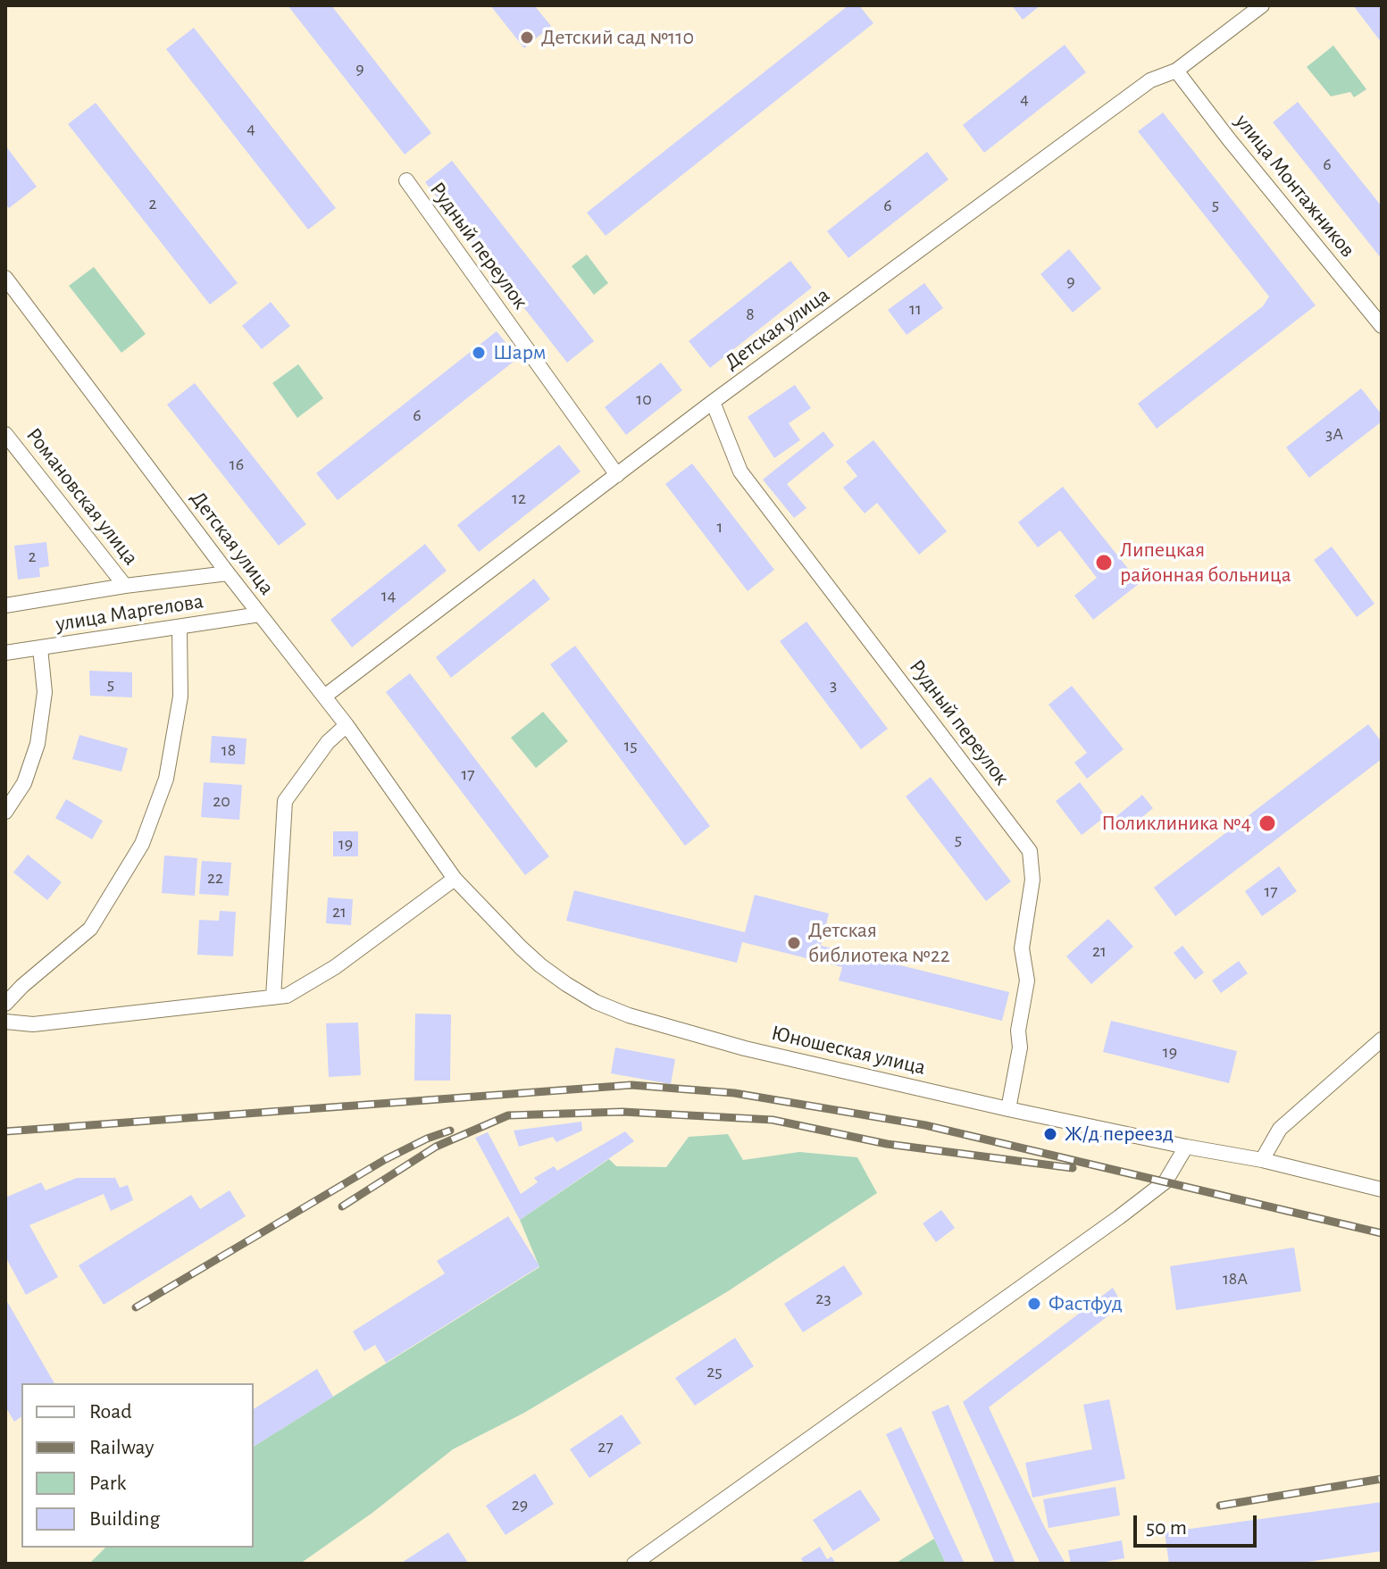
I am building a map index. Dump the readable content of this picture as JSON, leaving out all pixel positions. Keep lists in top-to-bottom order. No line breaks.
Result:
{"streets":{"street":["улица Монтажников","Рудный переулок","Детская улица","Романовская улица","улица Маргелова","Юношеская улица"]},"crossings":[["улица Монтажников","Детская улица"],["Рудный переулок","Детская улица"],["Рудный переулок","Юношеская улица"],["Детская улица","улица Маргелова"],["Детская улица","Юношеская улица"],["Романовская улица","улица Маргелова"]],"places":["Детский сад №110","Шарм","Липецкая районная больница","Поликлиника №4","Детская библиотека №22","Ж/д переезд","Фастфуд"],"house_numbers":["9","4","4","6","2","5","6","9","11","8","10","6","3А","16","12","1","2","14","5","3","15","18","17","20","5","19","22","17","21","21","19","18А","23","25","27","29"],"legend":["Road","Railway","Park","Building"],"scale_bar":"50 m"}
